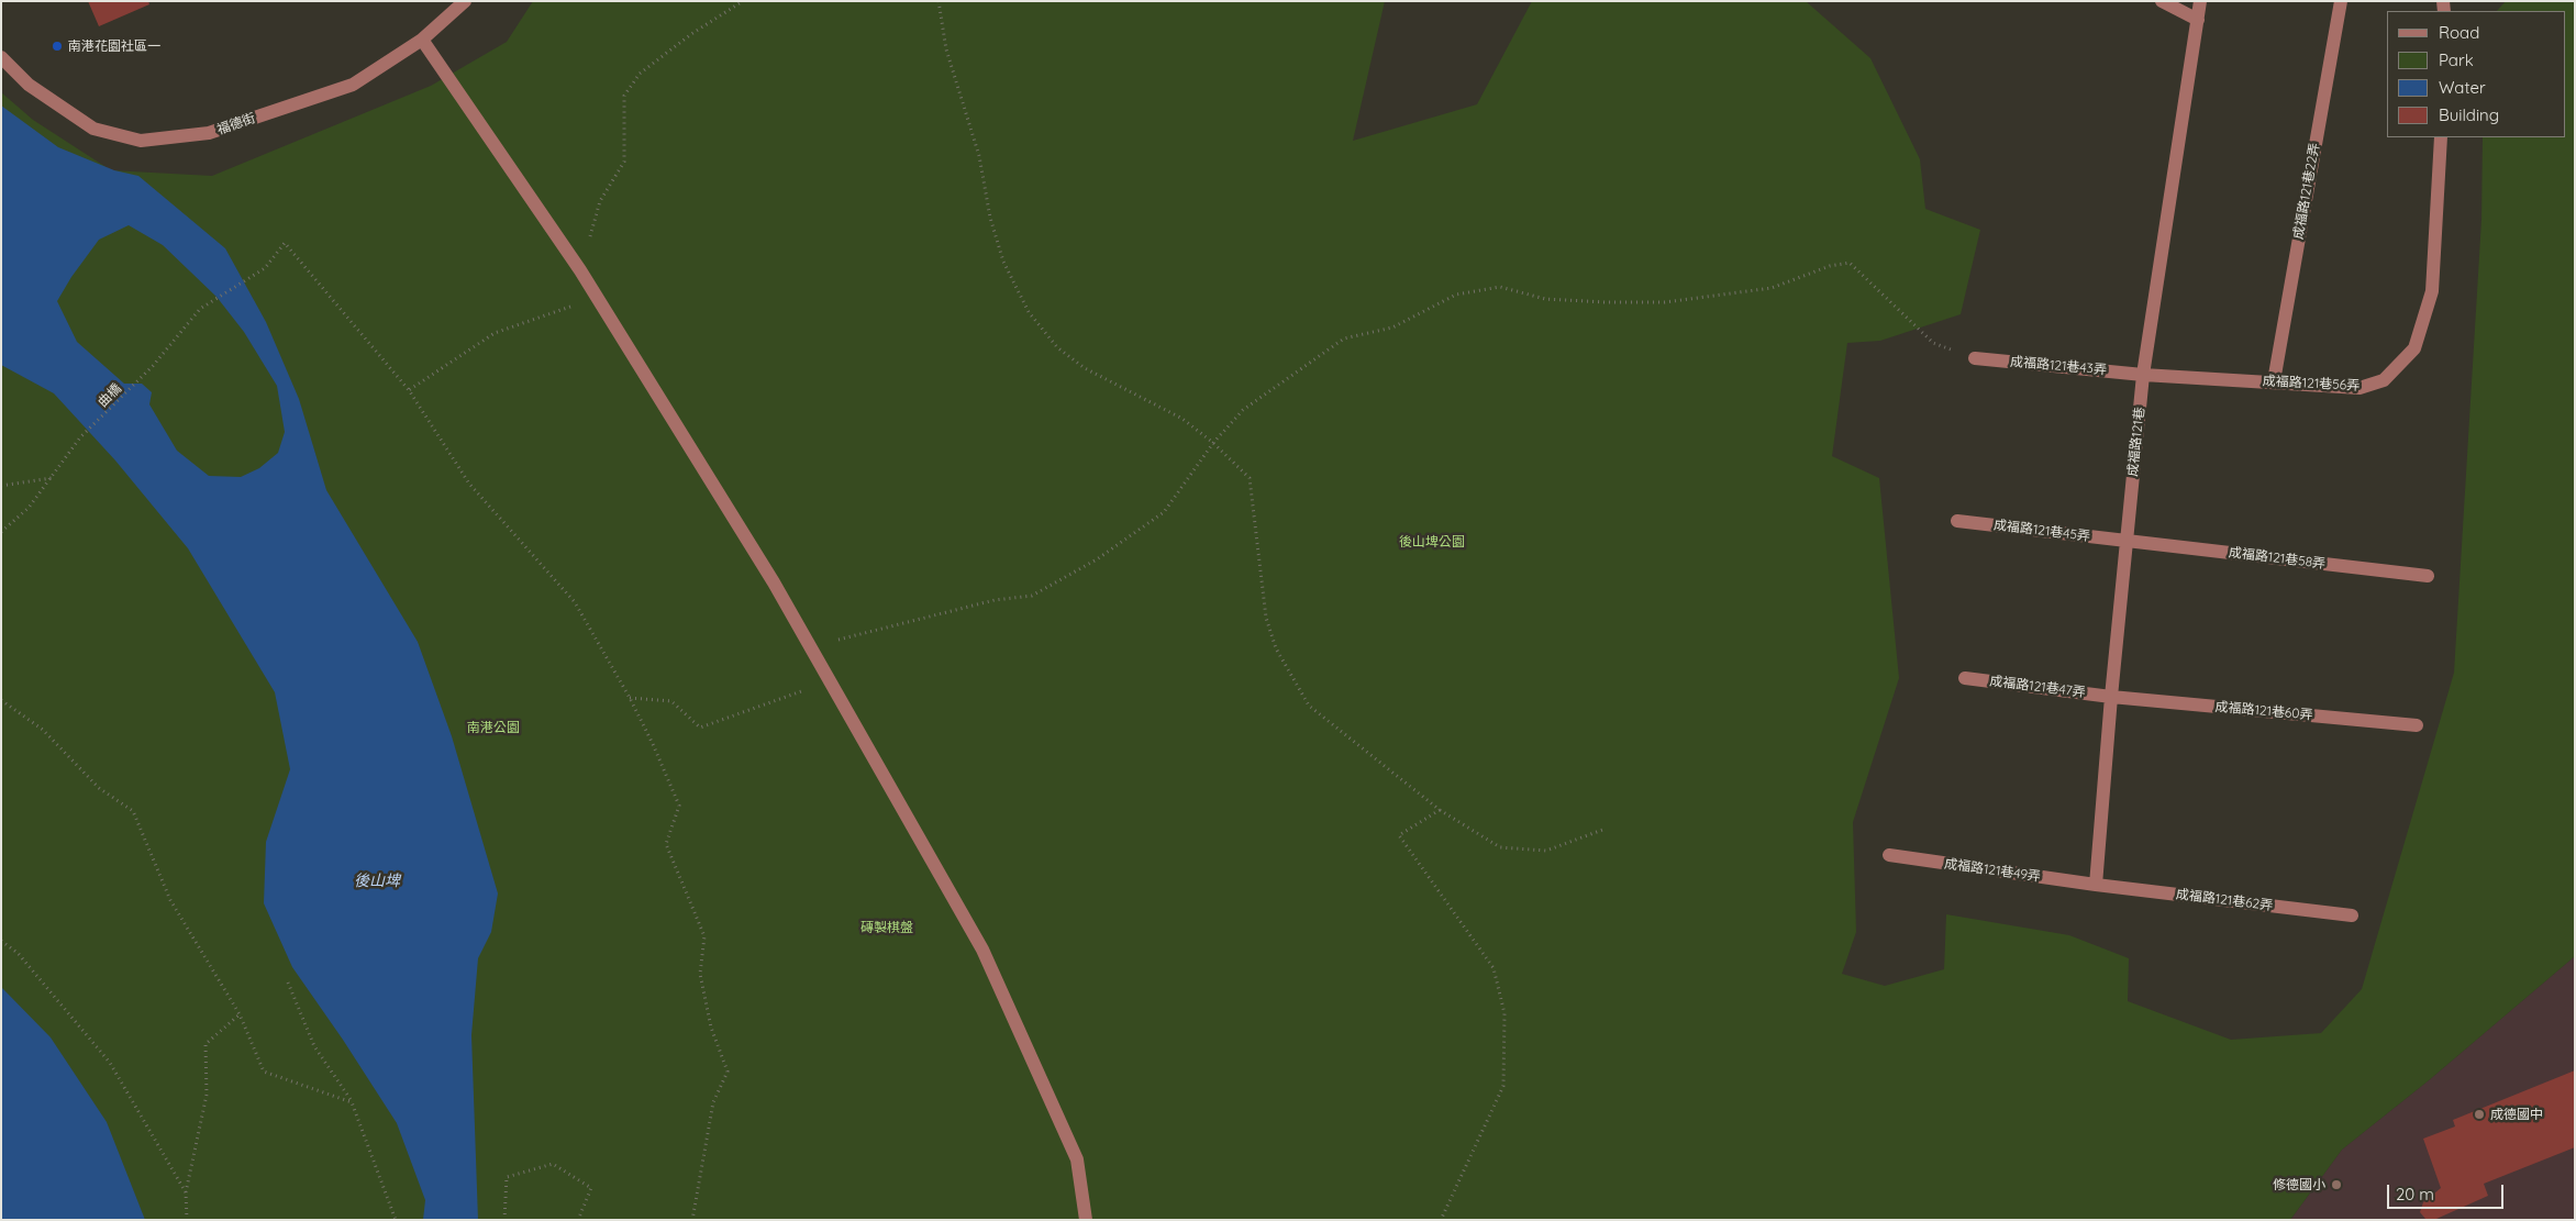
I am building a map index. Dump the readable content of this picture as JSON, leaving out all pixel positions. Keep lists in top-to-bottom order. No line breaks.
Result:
{"streets":{"street":["福德街","成福路121巷22弄","成福路121巷43弄","成福路121巷56弄","成福路121巷","成福路121巷45弄","成福路121巷58弄","成福路121巷47弄","成福路121巷60弄","成福路121巷49弄","成福路121巷62弄"],"path":["曲橋"]},"crossings":[["成福路121巷22弄","成福路121巷56弄"],["成福路121巷43弄","成福路121巷56弄"],["成福路121巷43弄","成福路121巷"],["成福路121巷56弄","成福路121巷"],["成福路121巷","成福路121巷45弄"],["成福路121巷","成福路121巷58弄"],["成福路121巷","成福路121巷47弄"],["成福路121巷","成福路121巷60弄"],["成福路121巷","成福路121巷49弄"],["成福路121巷","成福路121巷62弄"],["成福路121巷45弄","成福路121巷58弄"],["成福路121巷47弄","成福路121巷60弄"],["成福路121巷49弄","成福路121巷62弄"]],"water":["後山埤"],"parks":["後山埤公園","南港公園","磚製棋盤"],"places":["南港花園社區一","成德國中","修德國小"],"legend":["Road","Park","Water","Building"],"scale_bar":"20 m"}
